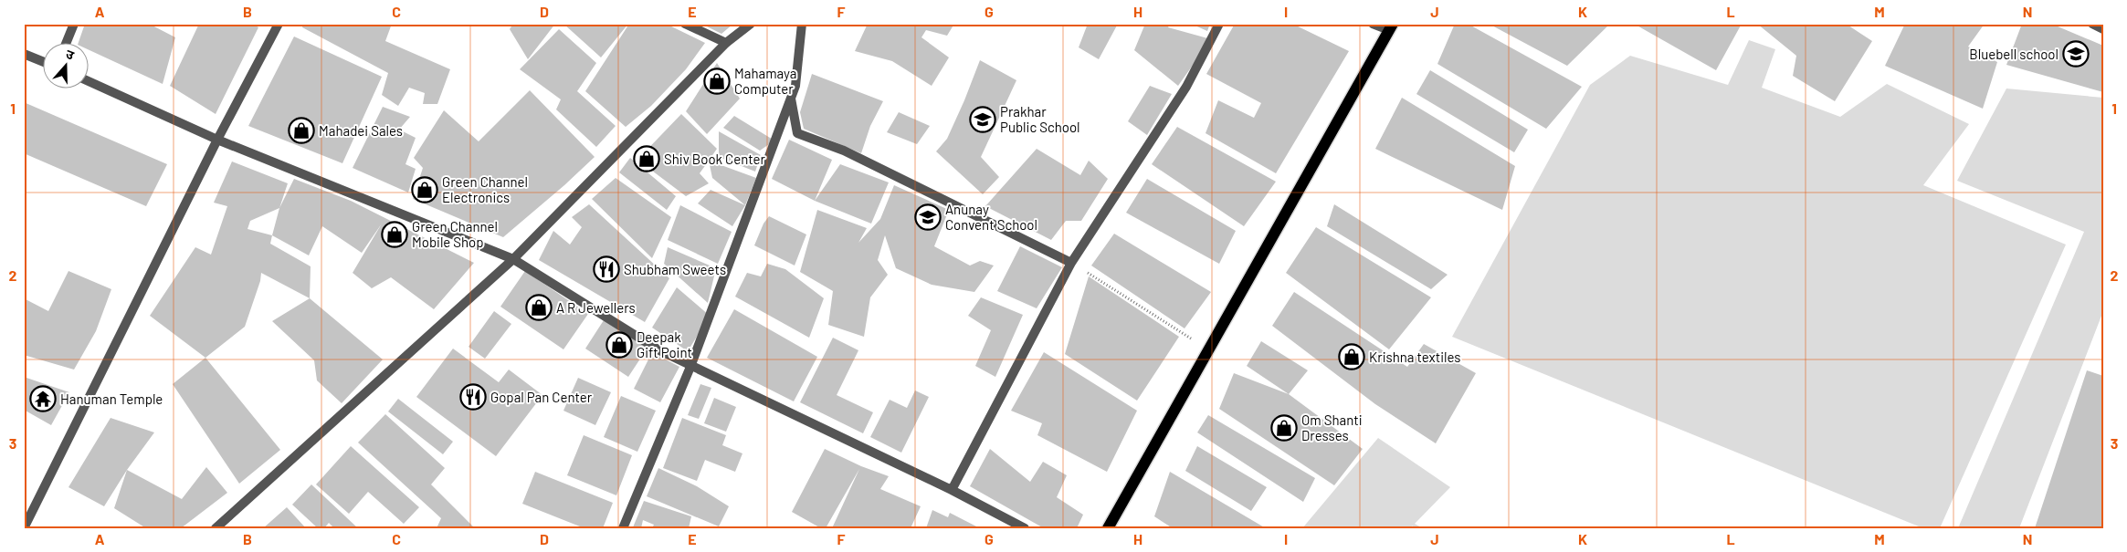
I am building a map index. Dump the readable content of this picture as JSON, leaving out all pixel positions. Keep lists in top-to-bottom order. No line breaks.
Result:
{"places":{"school or university":["Bluebell school","Prakhar Public School","Anunay Convent School"],"shop":["Mahamaya Computer","Mahadei Sales","Shiv Book Center","Green Channel Electronics","Green Channel Mobile Shop","A R Jewellers","Deepak Gift Point","Krishna textiles","Om Shanti Dresses"],"restaurant":["Shubham Sweets","Gopal Pan Center"],"temple":["Hanuman Temple"]},"north":"top","grid":{"columns":["A","B","C","D","E","F","G","H","I","J","K","L","M","N"],"rows":["1","2","3"]}}
